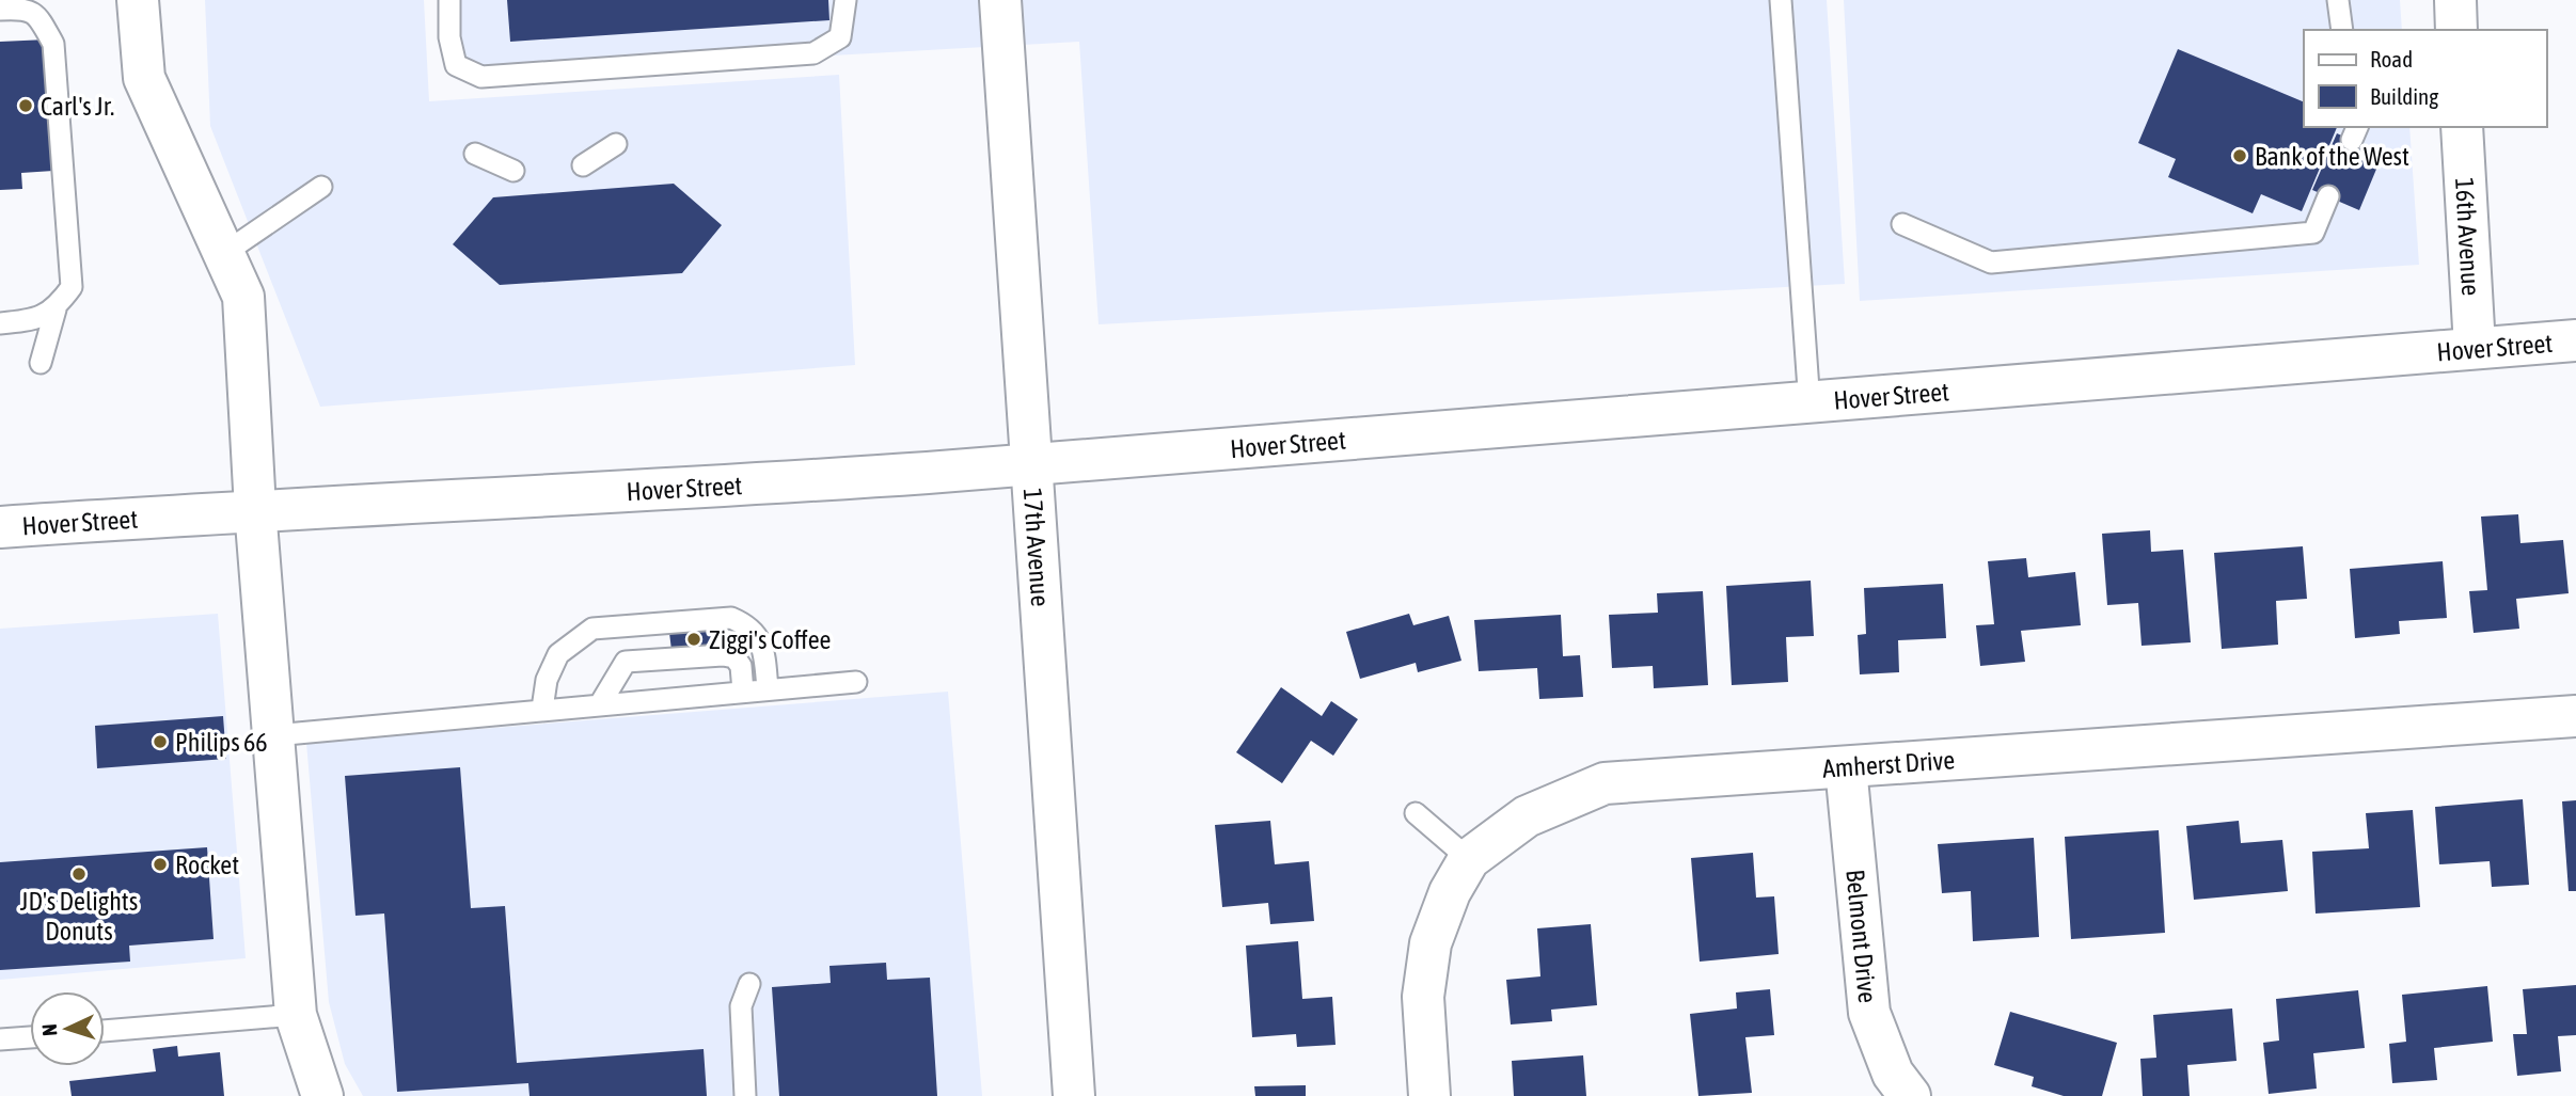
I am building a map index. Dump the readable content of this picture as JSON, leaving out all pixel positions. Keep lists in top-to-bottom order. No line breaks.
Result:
{"streets":{"main road":["16th Avenue","Hover Street","17th Avenue","Amherst Drive","Belmont Drive"]},"crossings":[["16th Avenue","Hover Street"],["Hover Street","17th Avenue"],["Amherst Drive","Belmont Drive"]],"places":["Carl's Jr.","Bank of the West","Ziggi's Coffee","Philips 66","Rocket","JD's Delights Donuts"],"legend":["Road","Building"],"north":"left"}
